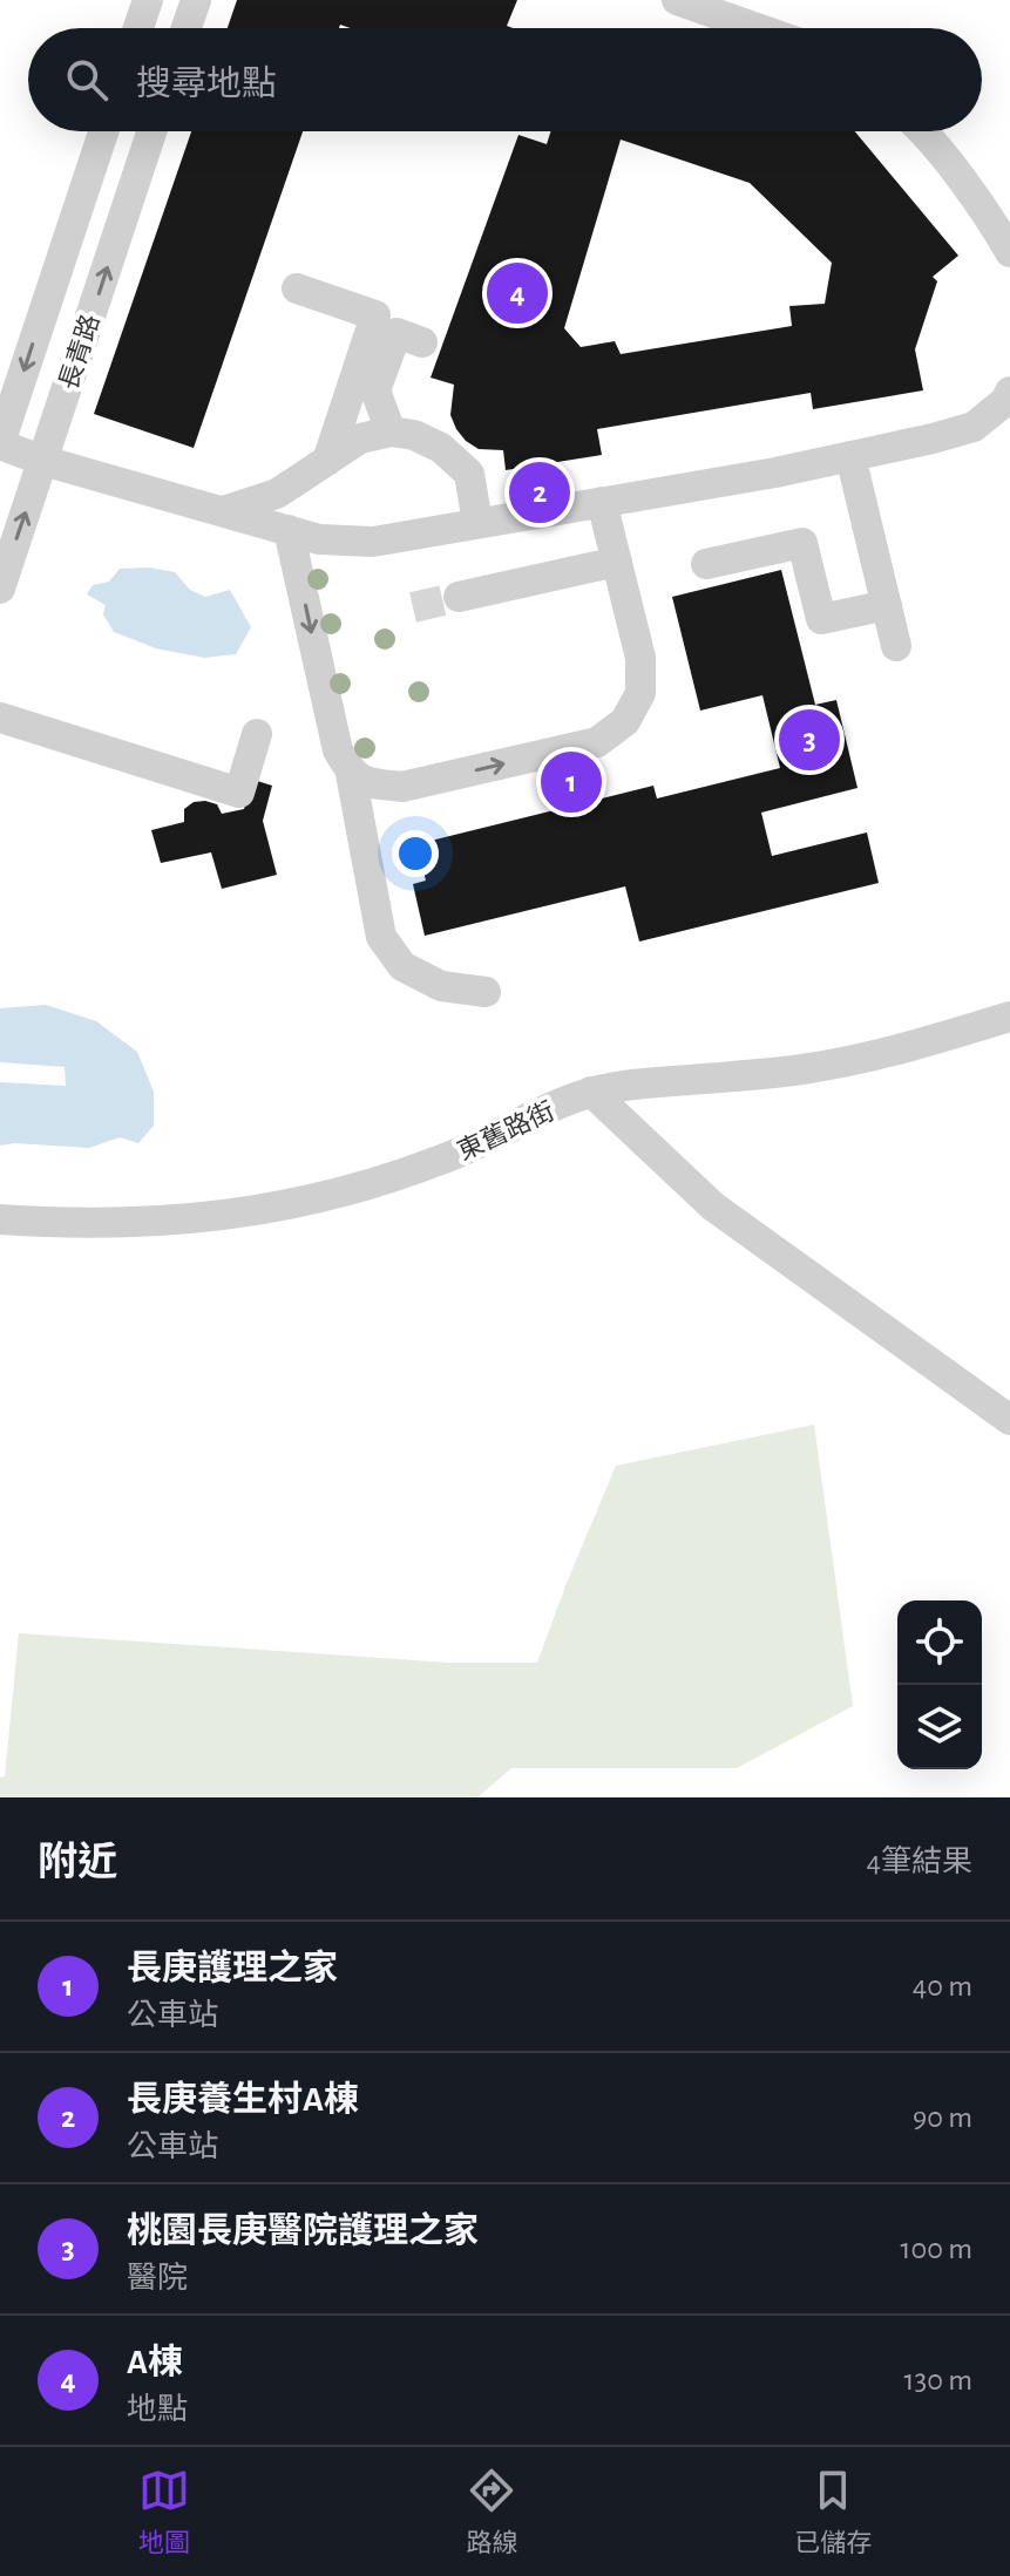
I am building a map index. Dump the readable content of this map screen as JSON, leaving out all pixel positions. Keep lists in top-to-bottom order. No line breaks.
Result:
{"streets":{"street":["長青路","東舊路街"]},"page":{"search":"搜尋地點","pins":["4","2","3","1"],"heading":["附近","4筆結果"],"list":[{"mark":"1","name":"長庚護理之家","note":"公車站","value":"40 m"},{"mark":"2","name":"長庚養生村A棟","note":"公車站","value":"90 m"},{"mark":"3","name":"桃園長庚醫院護理之家","note":"醫院","value":"100 m"},{"mark":"4","name":"A棟","note":"地點","value":"130 m"}],"nav":["地圖","路線","已儲存"]}}
